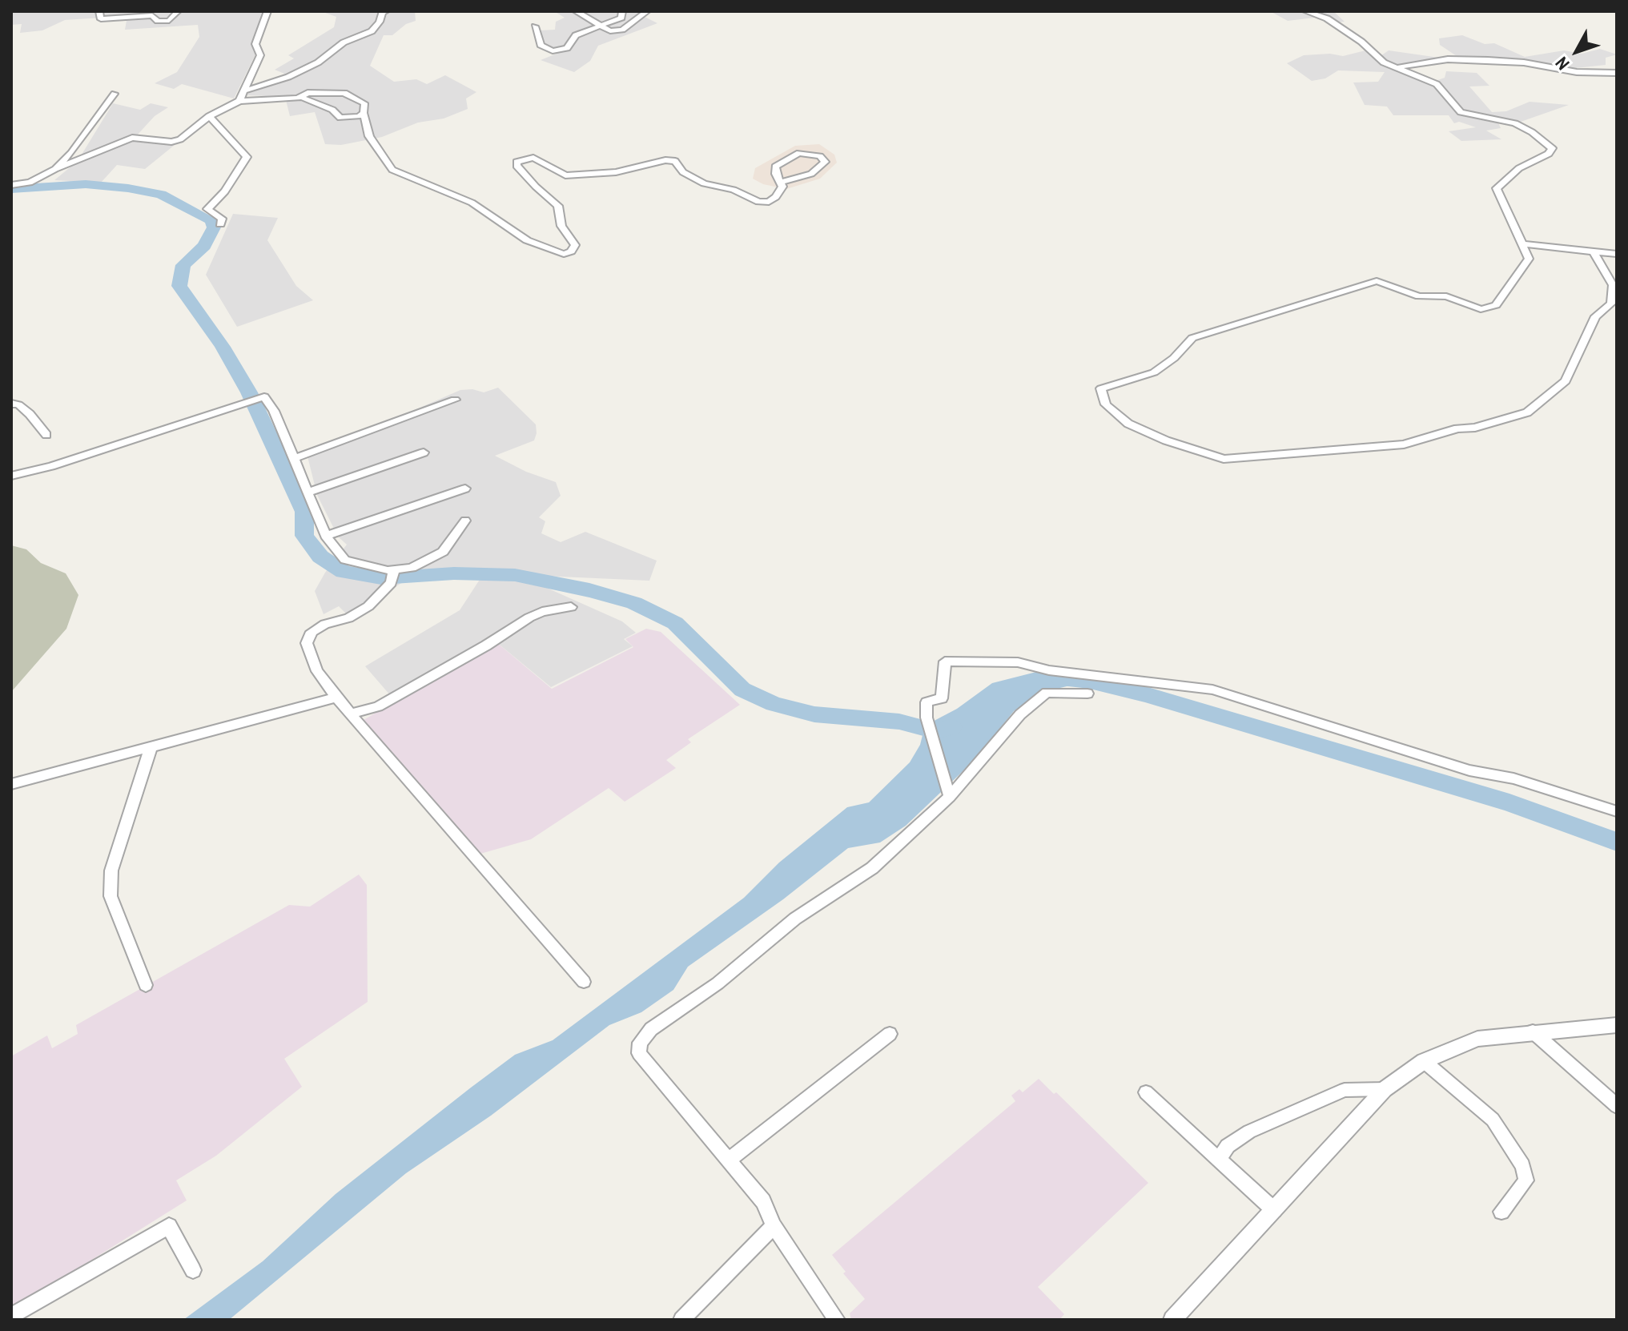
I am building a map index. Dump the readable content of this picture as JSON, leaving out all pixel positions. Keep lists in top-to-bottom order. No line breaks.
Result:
{"north":"bottom left"}
